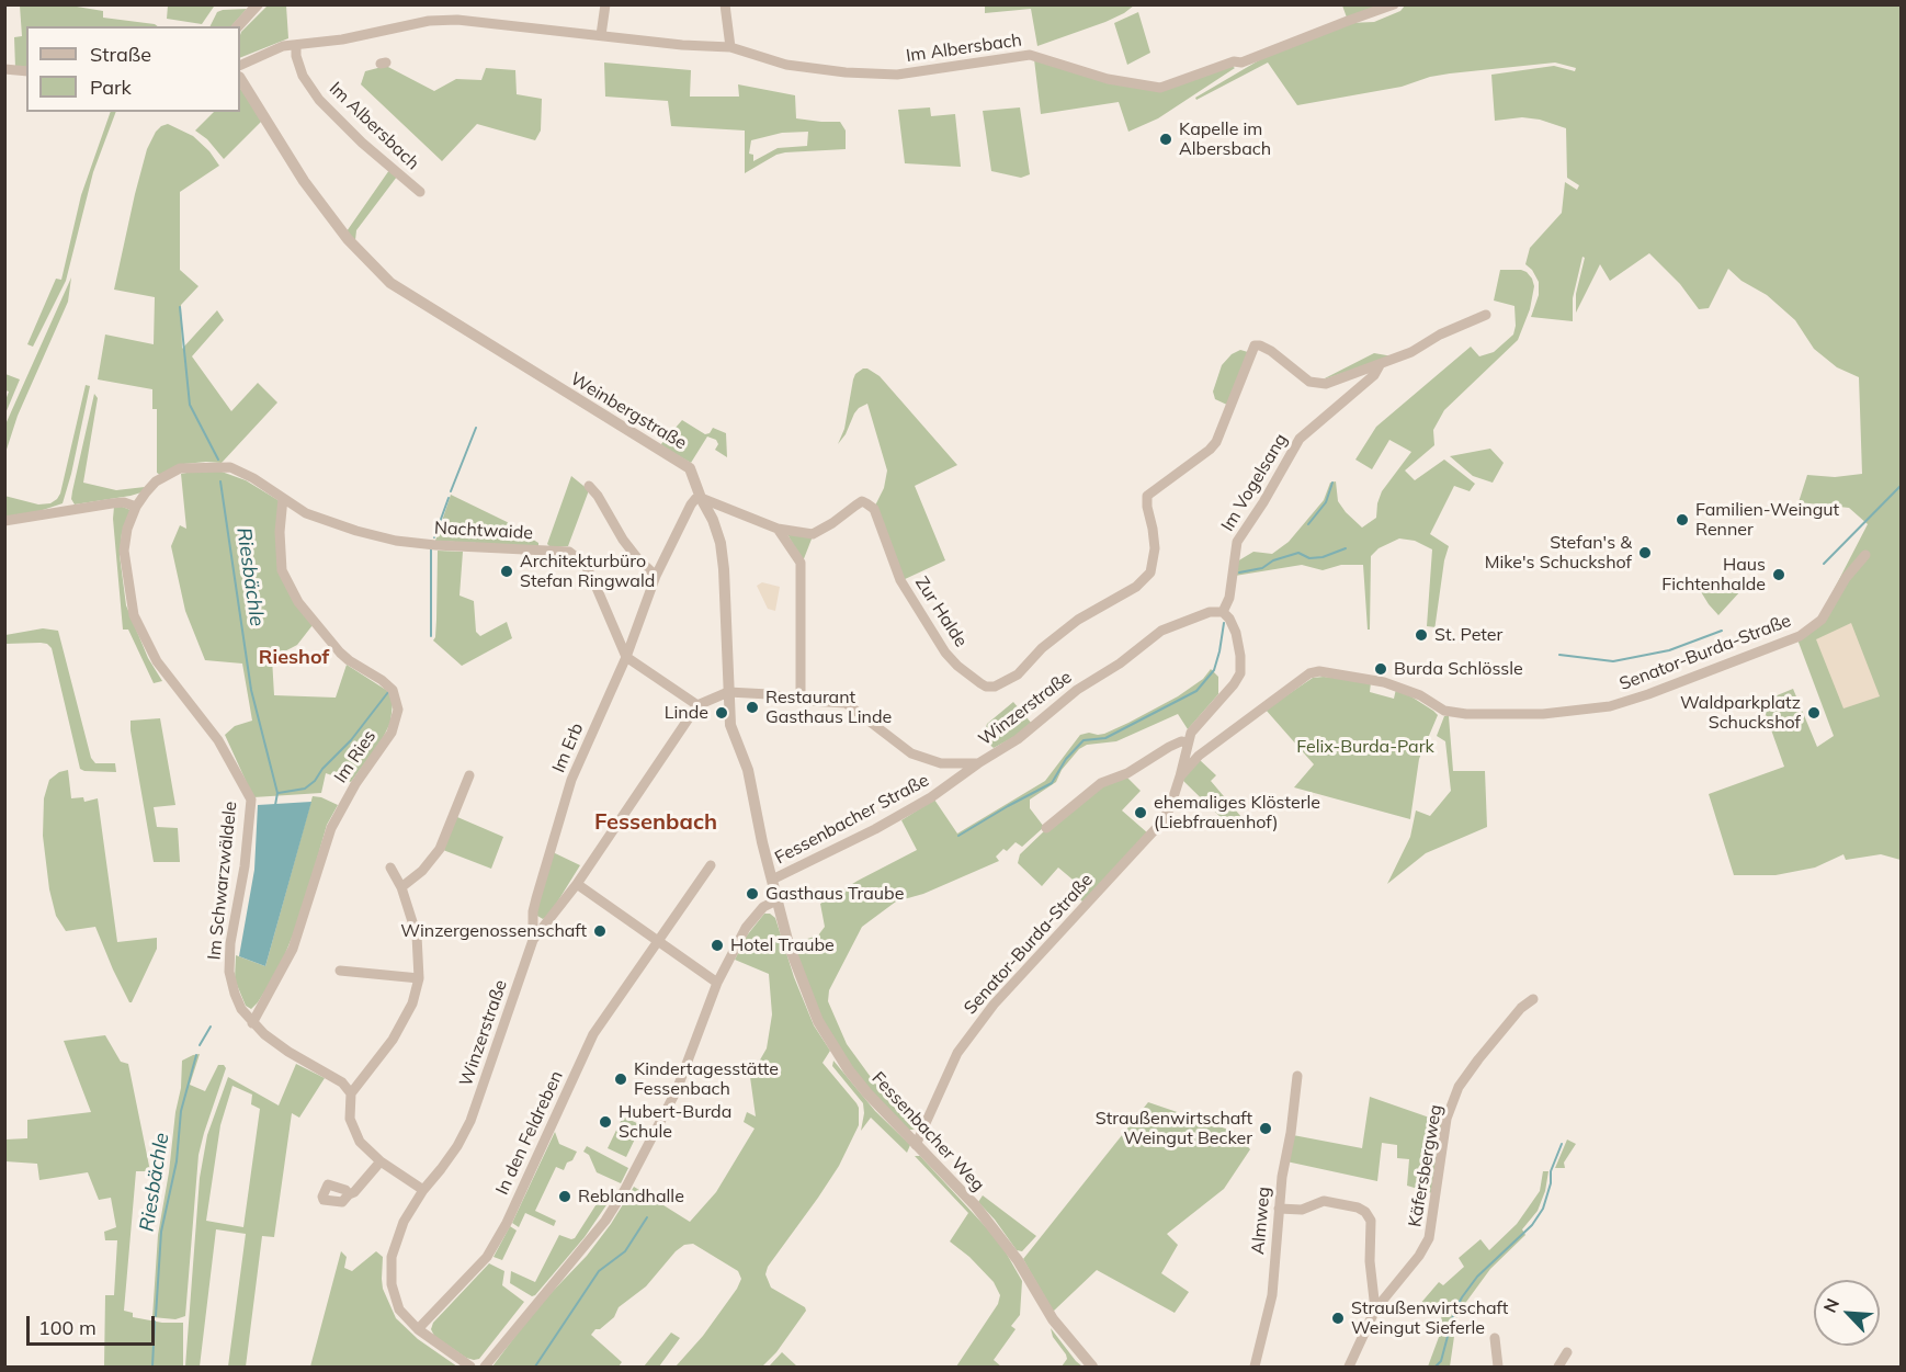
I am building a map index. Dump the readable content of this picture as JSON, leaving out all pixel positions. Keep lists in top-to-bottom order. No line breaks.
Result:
{"streets":{"street":["Im Albersbach","Weinbergstraße","Im Vogelsang","Nachtwaide","Zur Halde","Senator-Burda-Straße","Winzerstraße","Im Erb","Im Ries","Fessenbacher Straße","Im Schwarzwäldele","Fessenbacher Weg","In den Feldreben","Käfersbergweg","Almweg"]},"crossings":[["Weinbergstraße","Zur Halde"],["Weinbergstraße","Winzerstraße"],["Weinbergstraße","Im Erb"],["Weinbergstraße","Fessenbacher Straße"],["Weinbergstraße","Fessenbacher Weg"],["Im Vogelsang","Zur Halde"],["Im Vogelsang","Winzerstraße"],["Nachtwaide","Im Erb"],["Nachtwaide","Im Ries"],["Nachtwaide","Im Schwarzwäldele"],["Zur Halde","Im Erb"],["Senator-Burda-Straße","Fessenbacher Weg"],["Winzerstraße","Im Erb"],["Winzerstraße","Fessenbacher Straße"],["Winzerstraße","In den Feldreben"],["Im Ries","Im Schwarzwäldele"],["Käfersbergweg","Almweg"]],"districts":["Rieshof","Fessenbach"],"water":["Riesbächle"],"parks":["Felix-Burda-Park"],"places":["Kapelle im Albersbach","Familien-Weingut Renner","Stefan's & Mike's Schuckshof","Architekturbüro Stefan Ringwald","Haus Fichtenhalde","St. Peter","Burda Schlössle","Restaurant Gasthaus Linde","Linde","Waldparkplatz Schuckshof","ehemaliges Klösterle (Liebfrauenhof)","Gasthaus Traube","Winzergenossenschaft","Hotel Traube","Kindertagesstätte Fessenbach","Hubert-Burda Schule","Straußenwirtschaft Weingut Becker","Reblandhalle","Straußenwirtschaft Weingut Sieferle"],"legend":["Straße","Park"],"scale_bar":"100 m","north":"top left"}
